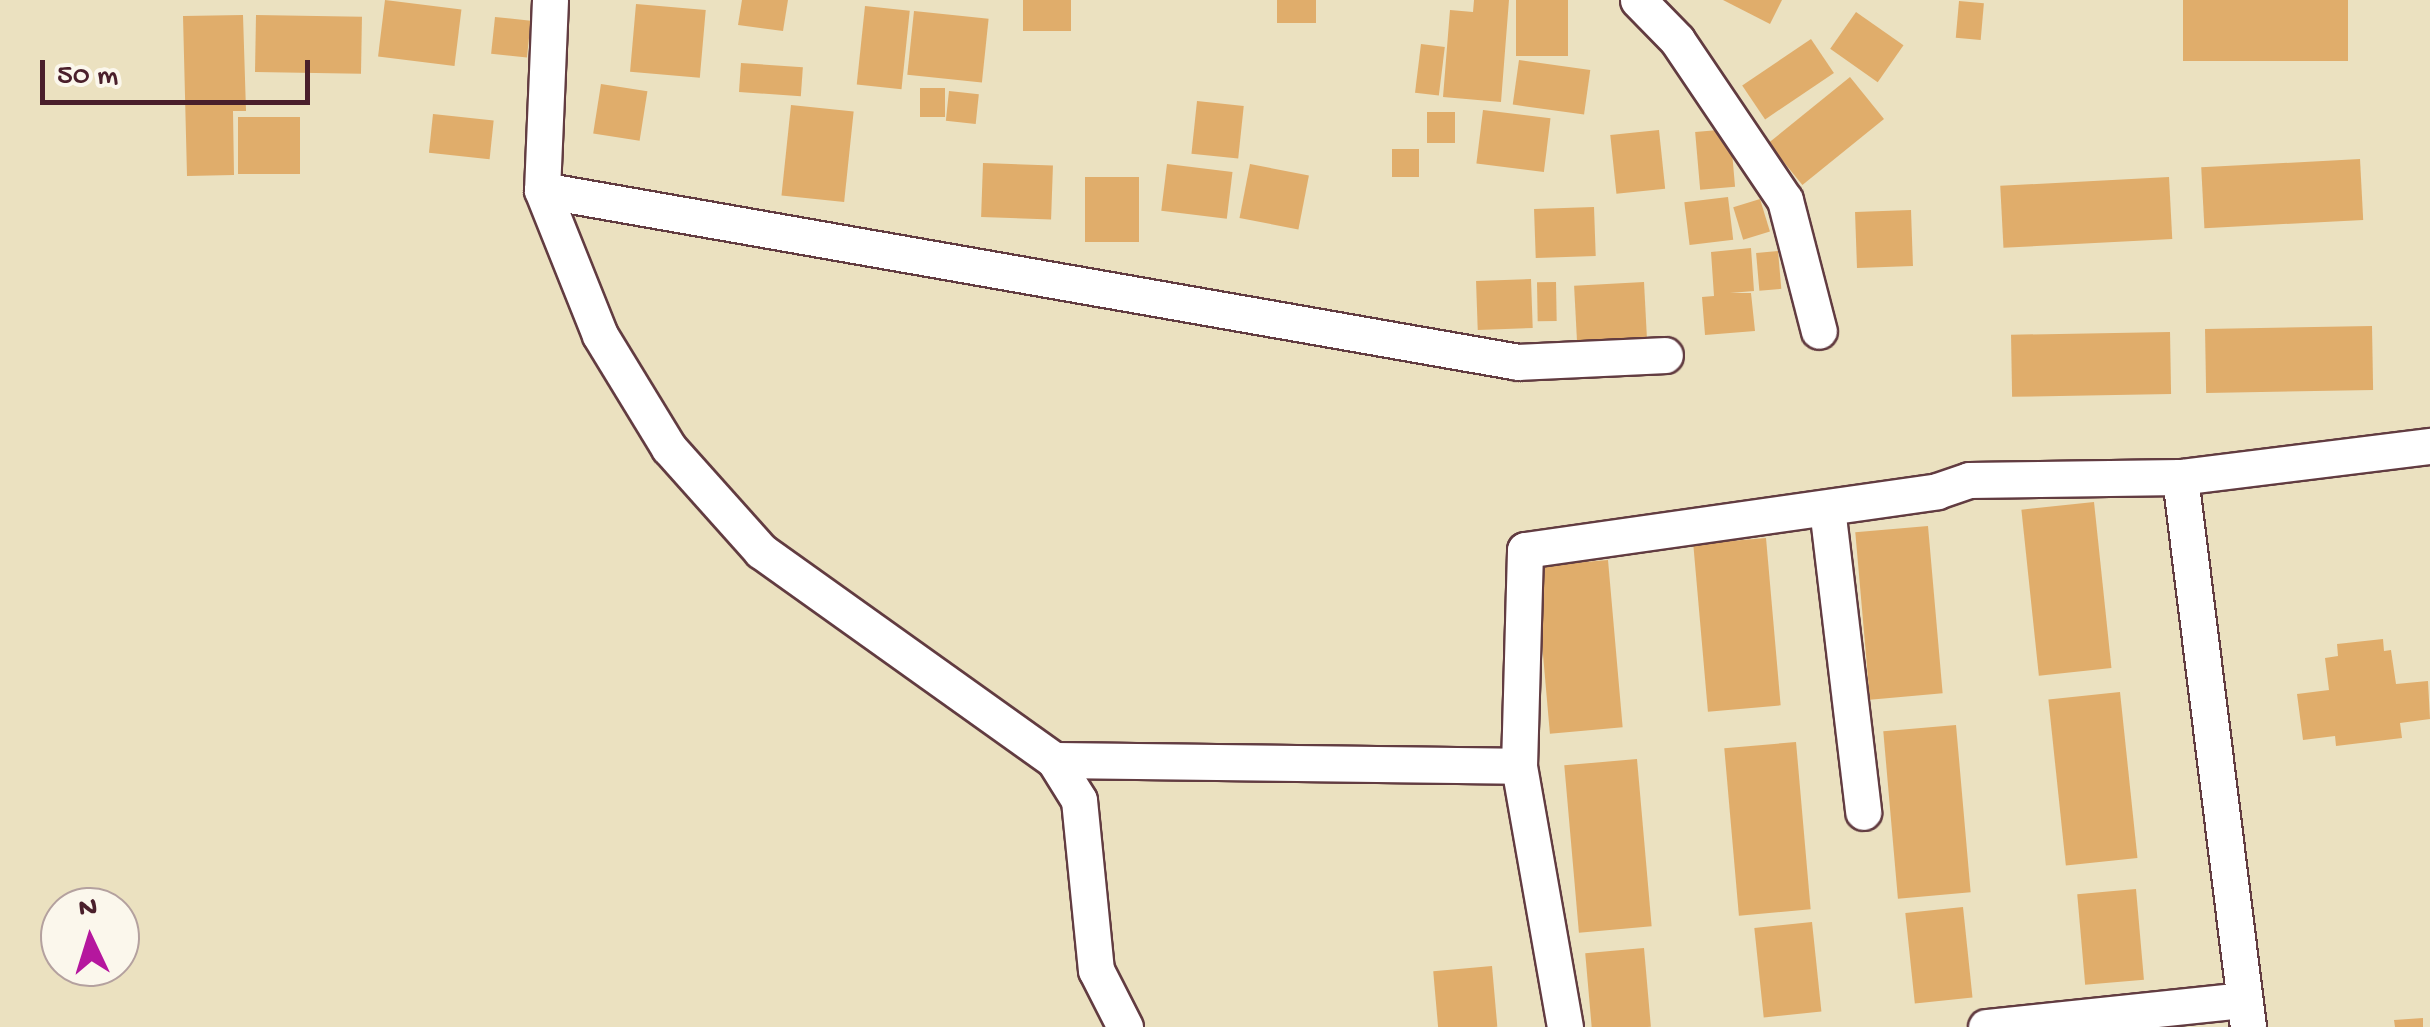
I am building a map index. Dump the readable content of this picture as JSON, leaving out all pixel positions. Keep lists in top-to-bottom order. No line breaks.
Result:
{"scale_bar":"50 m","north":"top"}
